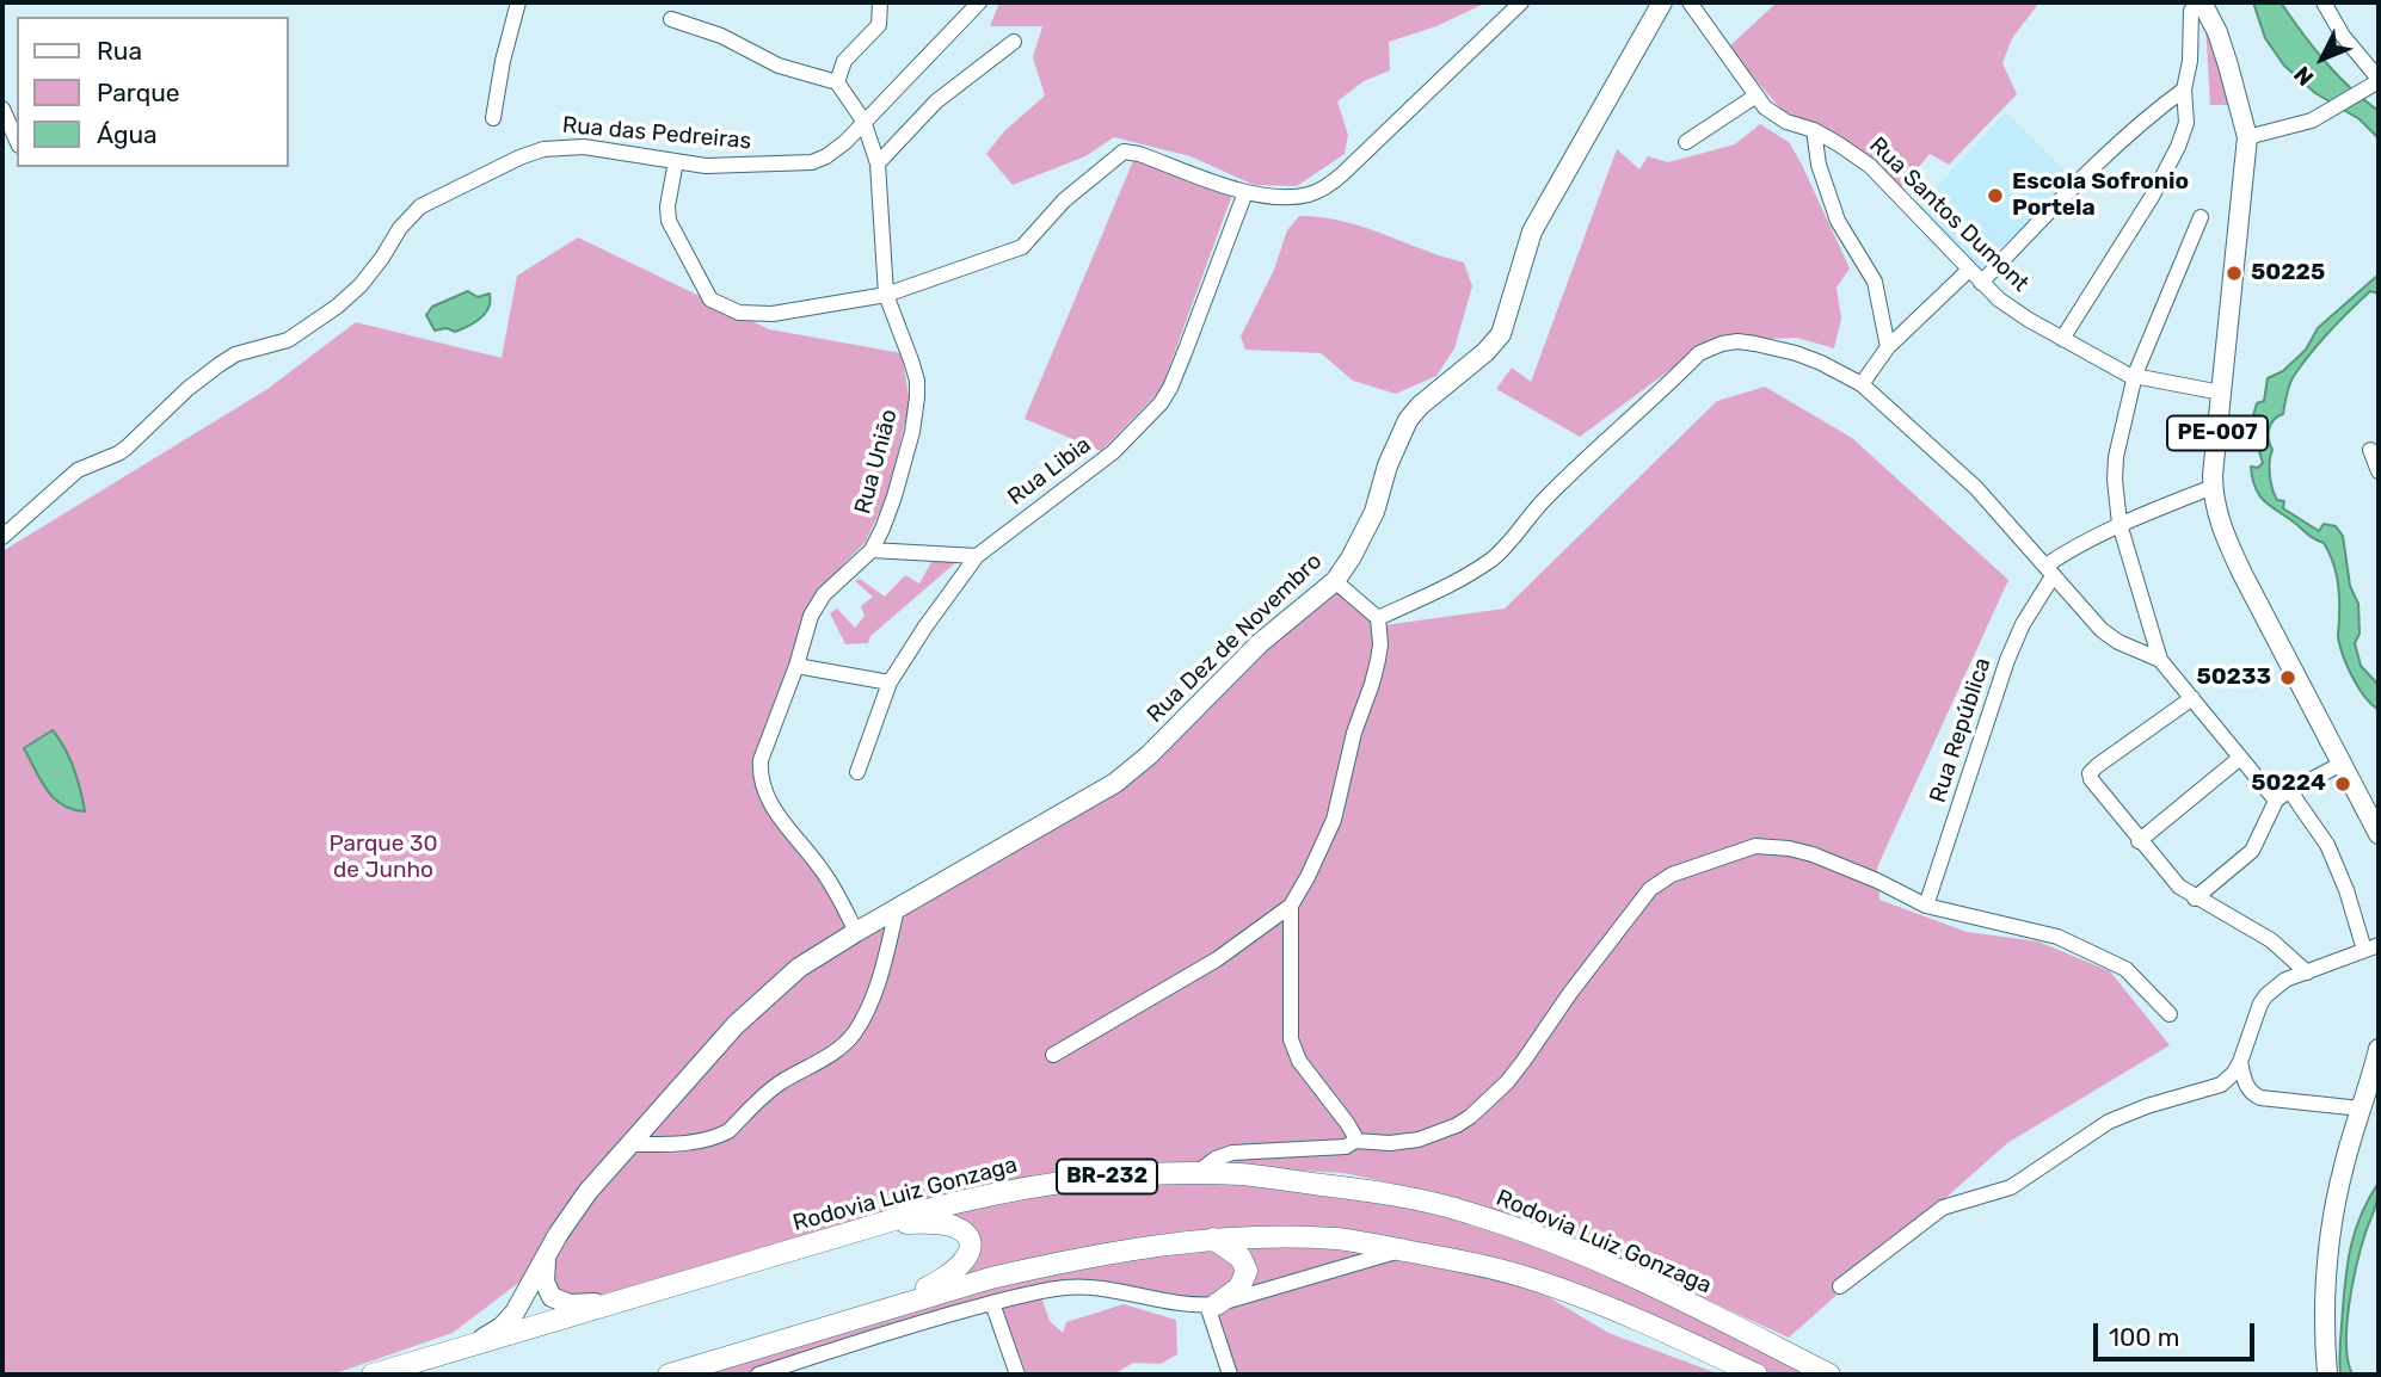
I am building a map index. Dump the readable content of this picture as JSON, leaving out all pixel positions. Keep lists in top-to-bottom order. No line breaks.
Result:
{"streets":{"highway":["BR-232","Rodovia Luiz Gonzaga"],"main road":["PE-007","Rua Dez de Novembro"],"street":["Rua das Pedreiras","Rua Santos Dumont","Rua União","Rua Libia","Rua República"]},"crossings":[["Rua das Pedreiras","Rua União"],["Rua Santos Dumont","PE-007"],["Rua União","Rua Dez de Novembro"],["Rua Dez de Novembro","Rodovia Luiz Gonzaga"],["BR-232","Rodovia Luiz Gonzaga"]],"parks":["Parque 30 de Junho"],"places":["Escola Sofronio Portela","50225","50233","50224"],"legend":["Rua","Parque","Água"],"scale_bar":"100 m","north":"bottom left"}
